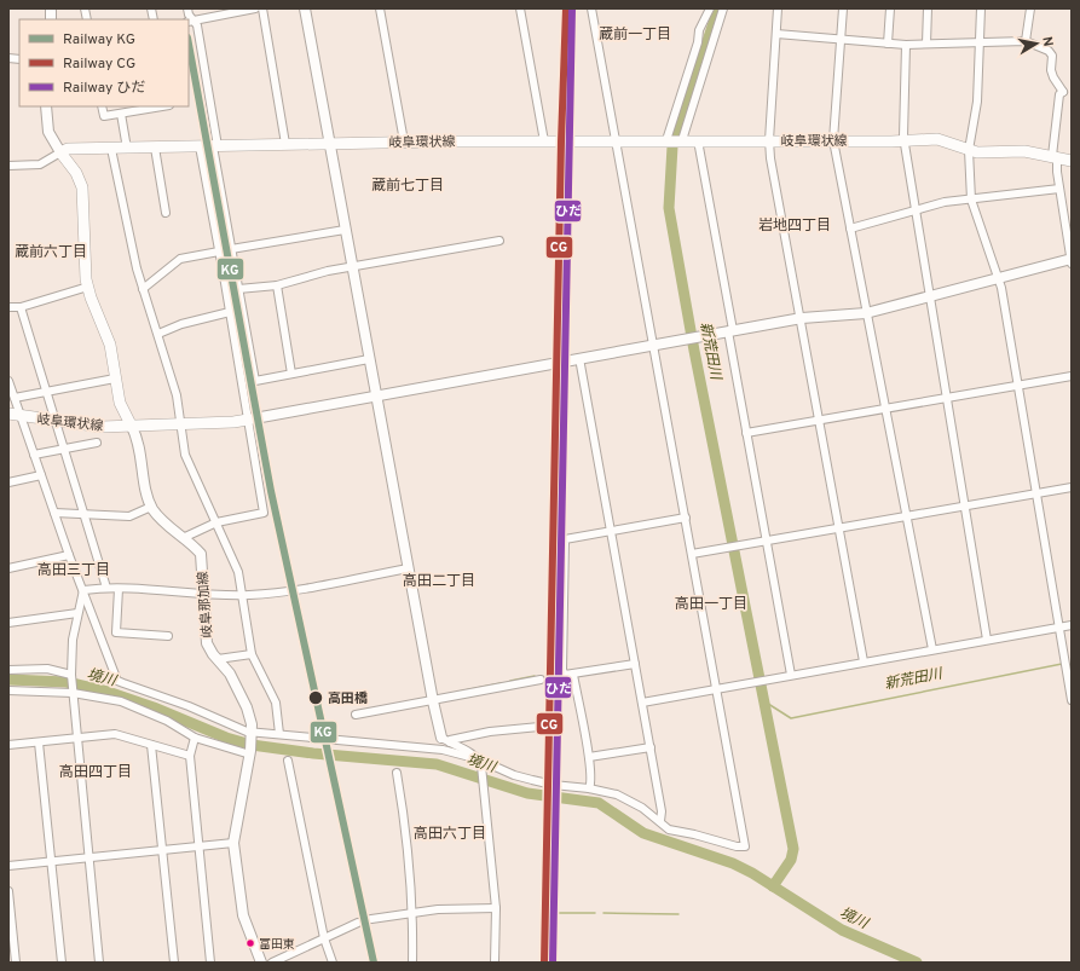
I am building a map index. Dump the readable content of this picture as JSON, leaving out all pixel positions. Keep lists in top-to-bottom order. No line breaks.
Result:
{"streets":{"main road":["岐阜環状線"],"street":["岐阜那加線"]},"crossings":[["岐阜環状線","岐阜那加線"]],"districts":["蔵前一丁目","蔵前七丁目","岩地四丁目","蔵前六丁目","高田三丁目","高田二丁目","高田一丁目","高田四丁目","高田六丁目"],"water":["新荒田川","境川"],"places":["高田橋","富田東"],"lines":["rail line CG","rail line ひだ","rail line KG"],"legend":["Railway KG","Railway CG","Railway ひだ"],"north":"right"}
